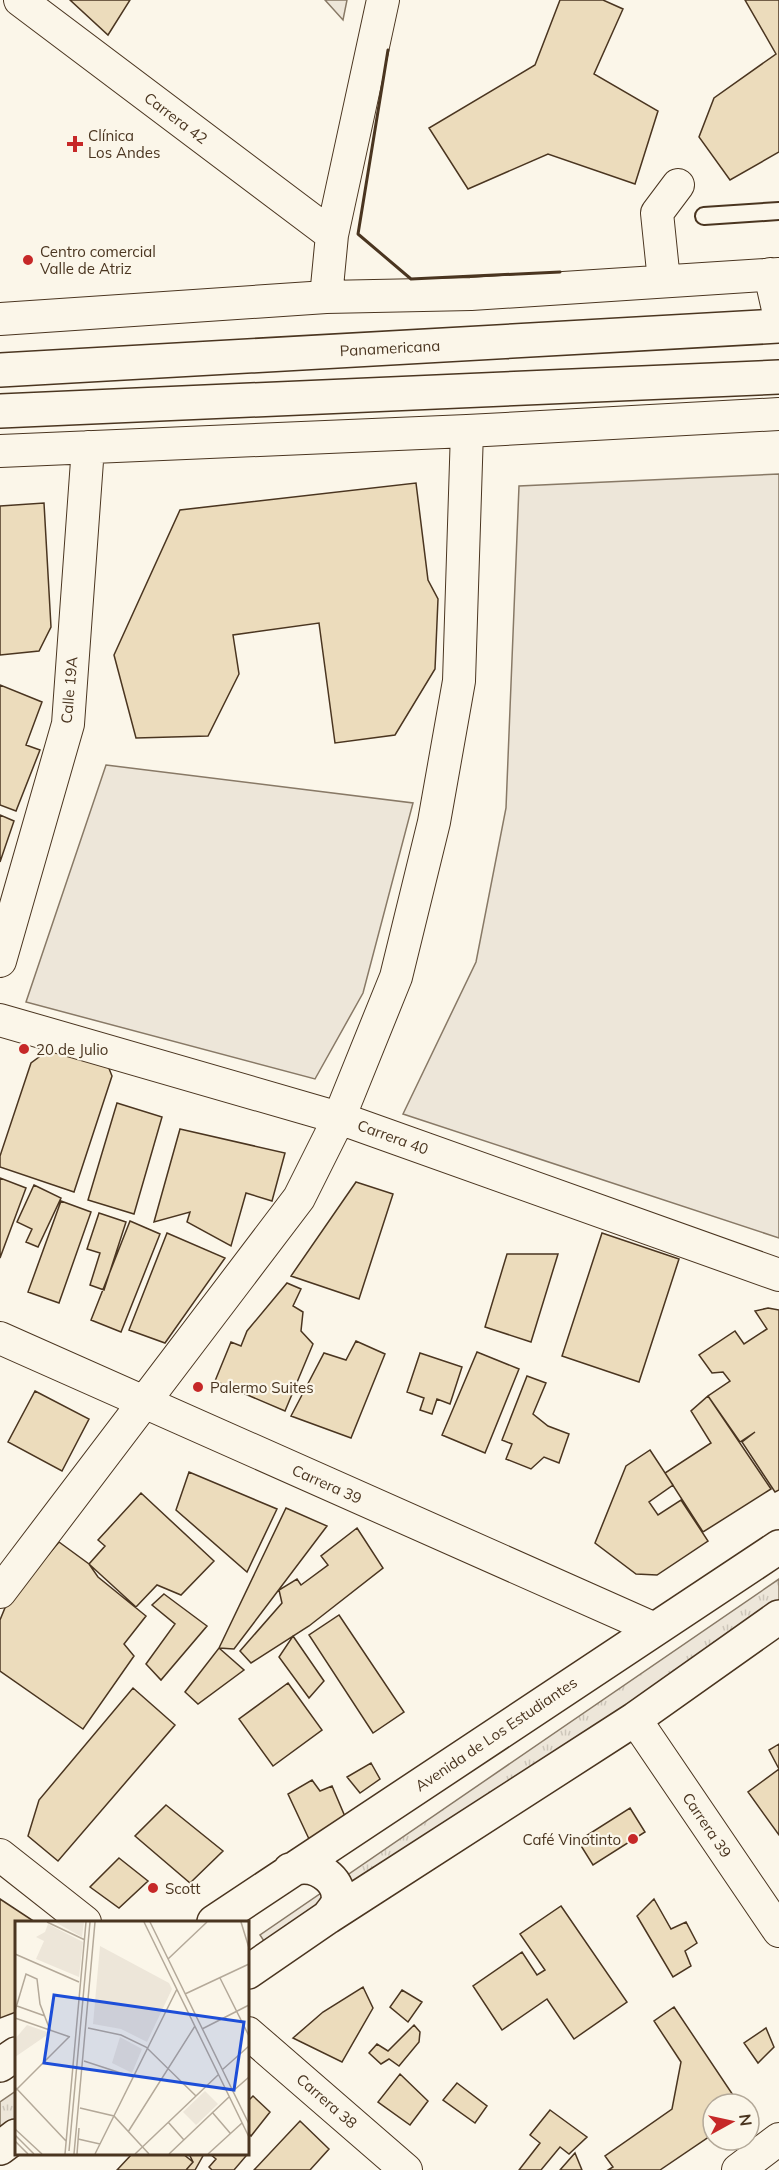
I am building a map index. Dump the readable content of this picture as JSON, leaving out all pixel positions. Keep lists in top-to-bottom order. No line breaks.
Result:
{"streets":{"main road":["Panamericana","Avenida de Los Estudiantes"],"street":["Carrera 42","Calle 19A","Carrera 40","Carrera 39","Carrera 38"]},"crossings":[["Carrera 39","Avenida de Los Estudiantes"]],"places":{"health":["Clínica Los Andes"],"other":["Centro comercial Valle de Atriz","20 de Julio","Palermo Suites","Café Vinotinto","Scott"]},"north":"right"}
